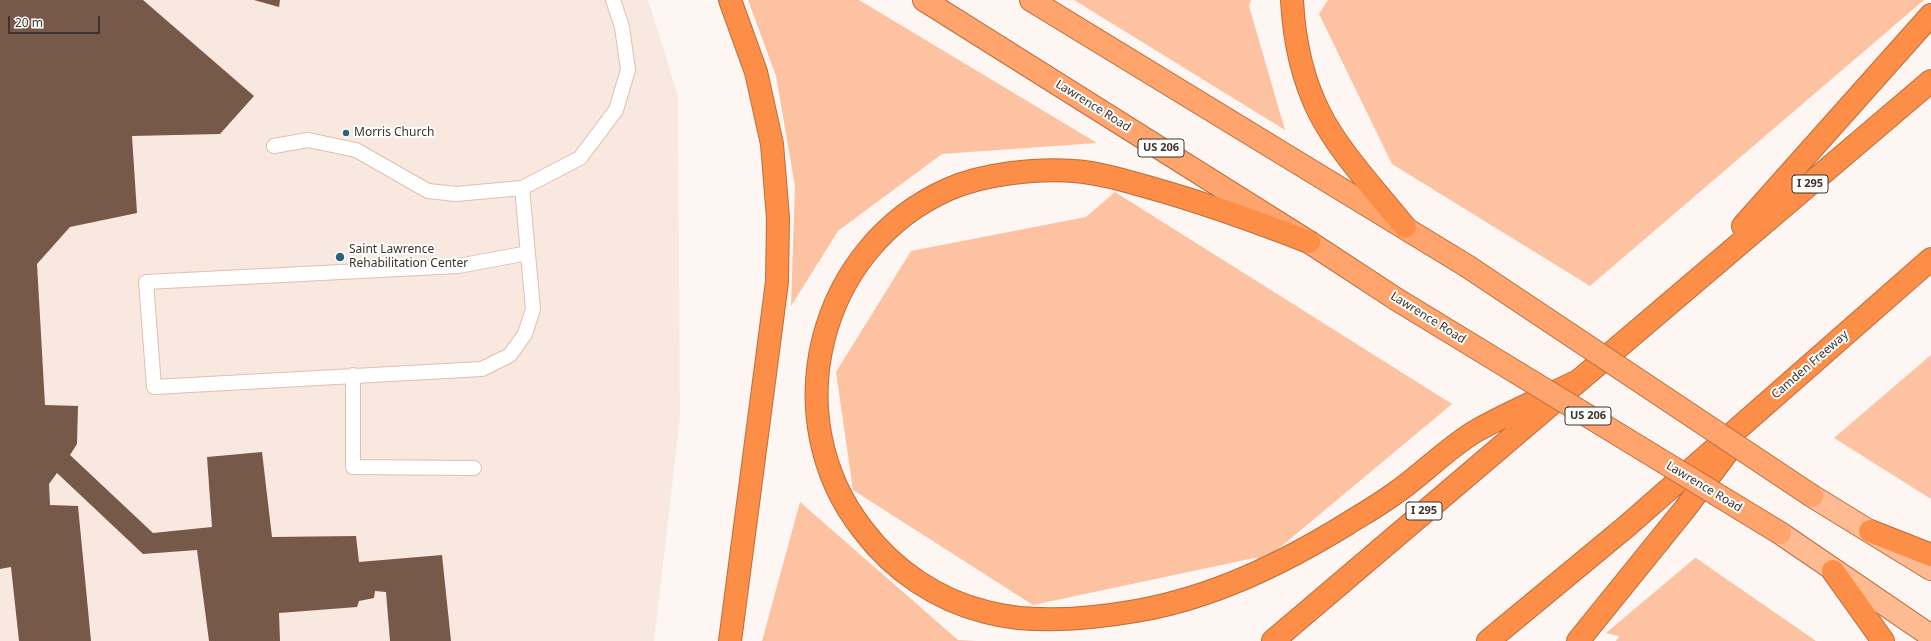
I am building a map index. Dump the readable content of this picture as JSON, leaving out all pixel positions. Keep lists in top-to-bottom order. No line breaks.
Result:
{"streets":{"highway":["Lawrence Road","US 206","I 295","Camden Freeway"]},"places":["Morris Church","Saint Lawrence Rehabilitation Center"],"scale_bar":"20 m"}
